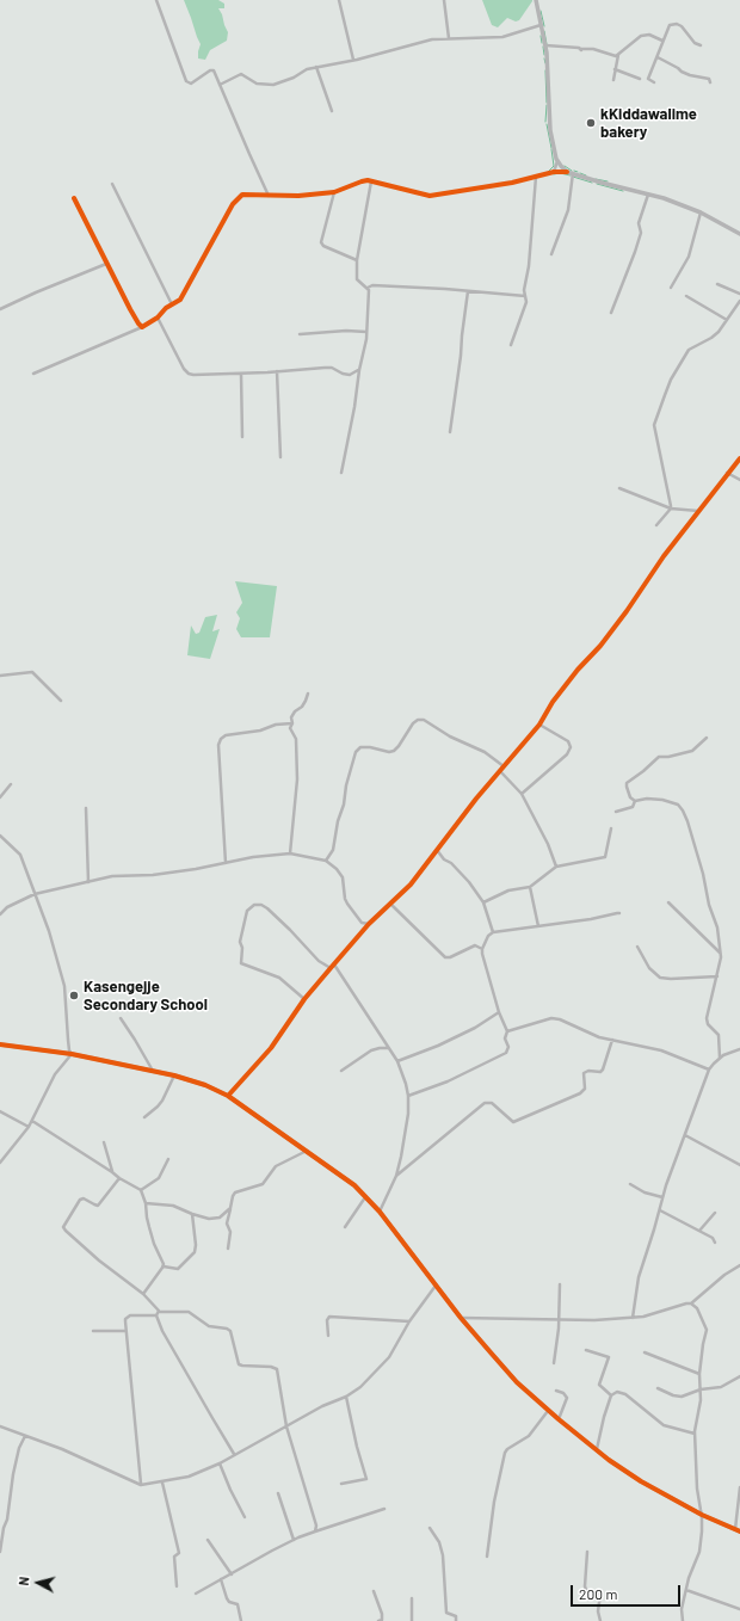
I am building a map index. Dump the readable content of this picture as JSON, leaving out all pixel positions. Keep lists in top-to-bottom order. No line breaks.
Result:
{"places":["kKiddawalime bakery","Kasengejje Secondary School"],"scale_bar":"200 m","north":"left"}
